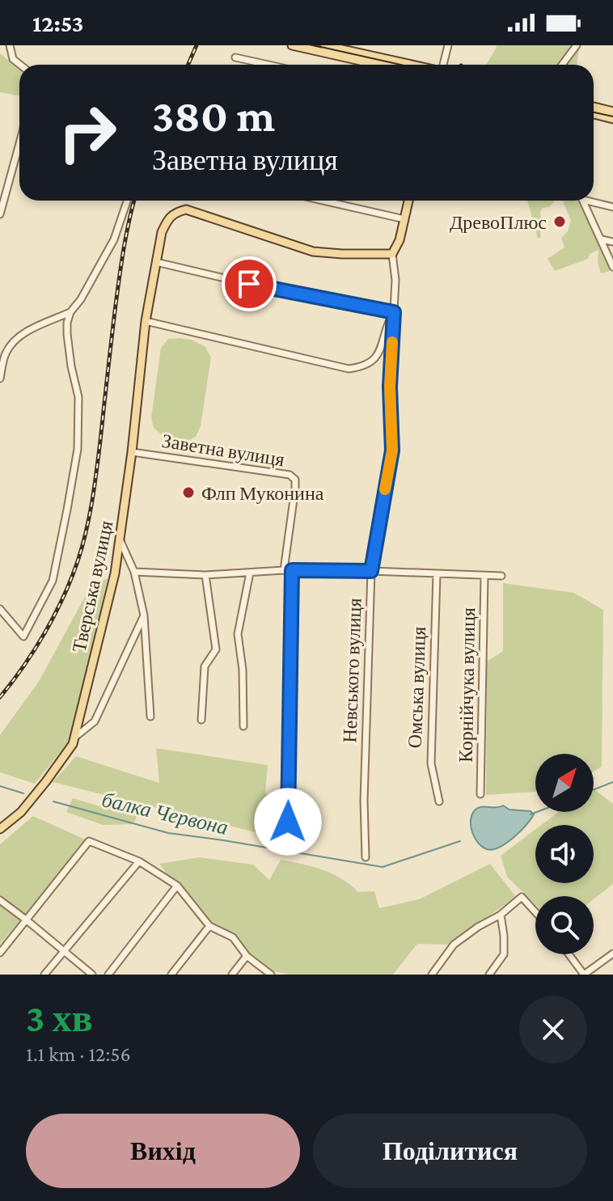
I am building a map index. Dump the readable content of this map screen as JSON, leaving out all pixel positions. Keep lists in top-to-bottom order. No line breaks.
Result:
{"streets":{"main road":["Тверська вулиця"],"street":["Заветна вулиця","Невського вулиця","Корнійчука вулиця","Омська вулиця"]},"crossings":[["Заветна вулиця","Тверська вулиця"],["Тверська вулиця","Невського вулиця"]],"water":["балка Червона"],"places":["ДревоПлюс","Флп Муконина"],"north":"top right","page":{"status":"12:53","turn":["380 m","Заветна вулиця"],"heading":["3 хв","1.1 km · 12:56"],"buttons":["Вихід","Поділитися"]}}
